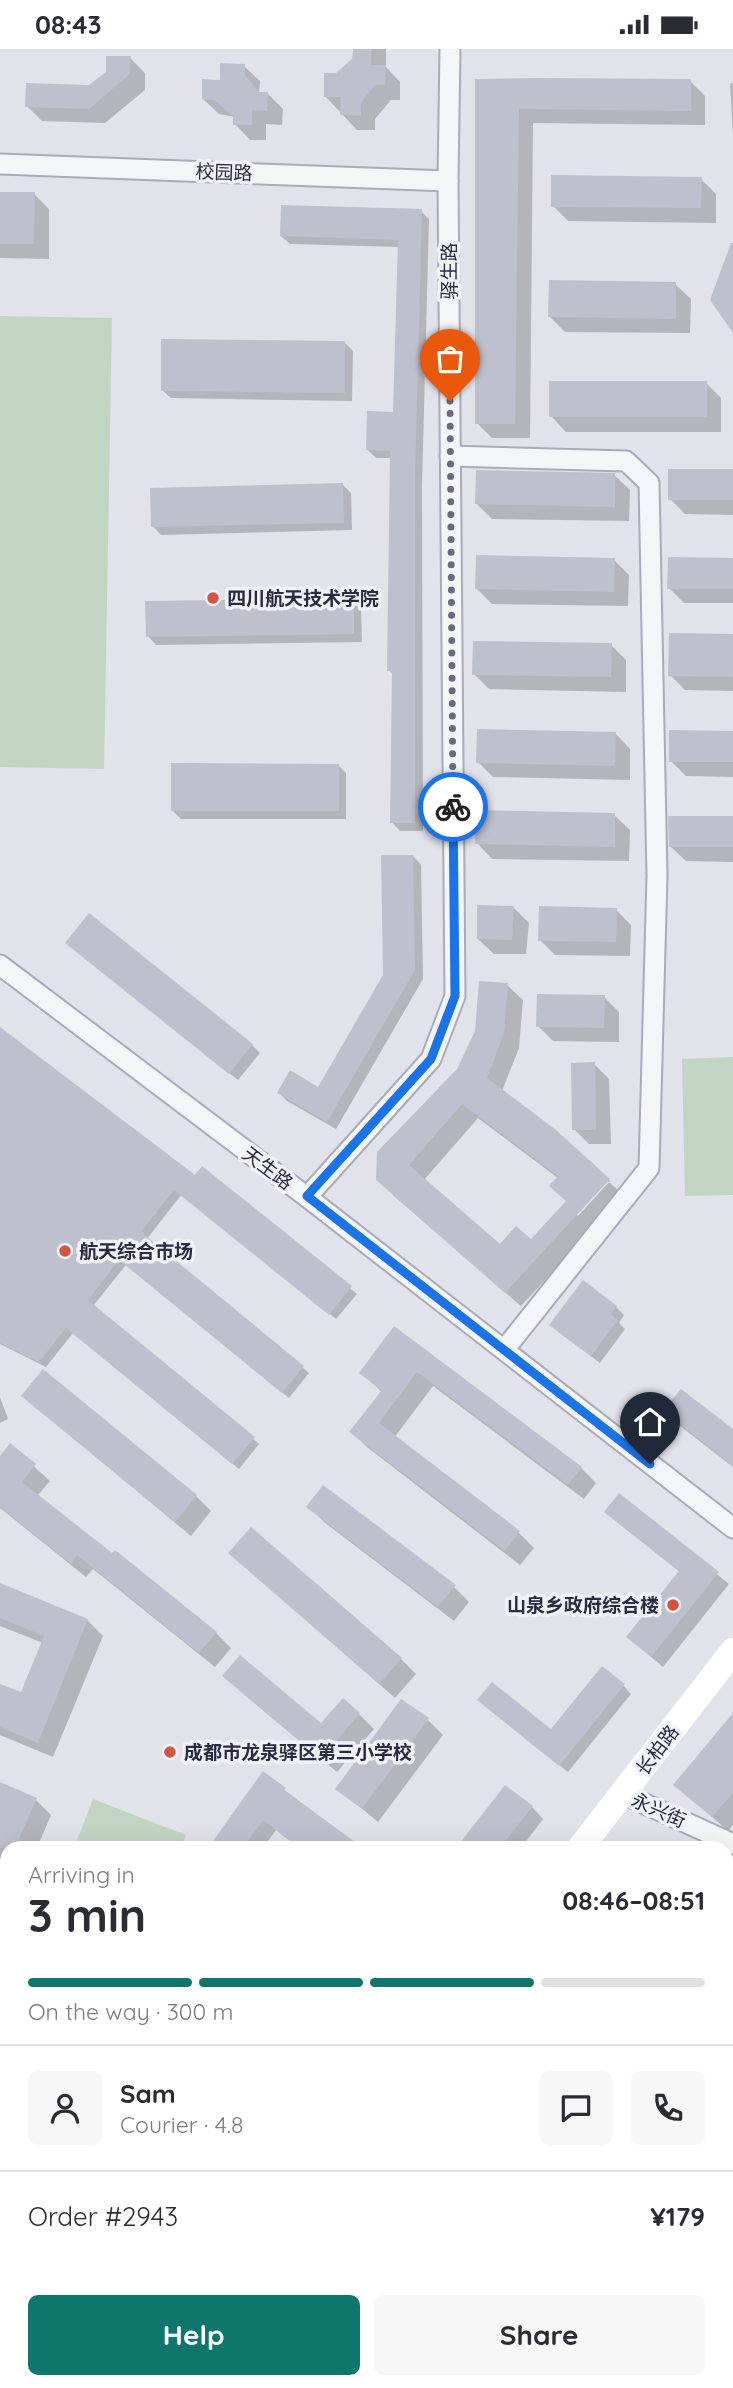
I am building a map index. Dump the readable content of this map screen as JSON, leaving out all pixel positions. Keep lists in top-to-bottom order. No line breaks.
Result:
{"streets":{"street":["校园路","驿生路","天生路","长柏路","永兴街"]},"crossings":[["校园路","驿生路"],["驿生路","天生路"],["长柏路","永兴街"]],"places":["四川航天技术学院","航天综合市场","山泉乡政府综合楼","成都市龙泉驿区第三小学校"],"page":{"status":"08:43","heading":["3 min","Arriving in","08:46–08:51"],"panel":["Sam","Courier · 4.8","Order #2943","¥179"],"bar":"On the way · 300 m","buttons":["Help","Share"]}}
